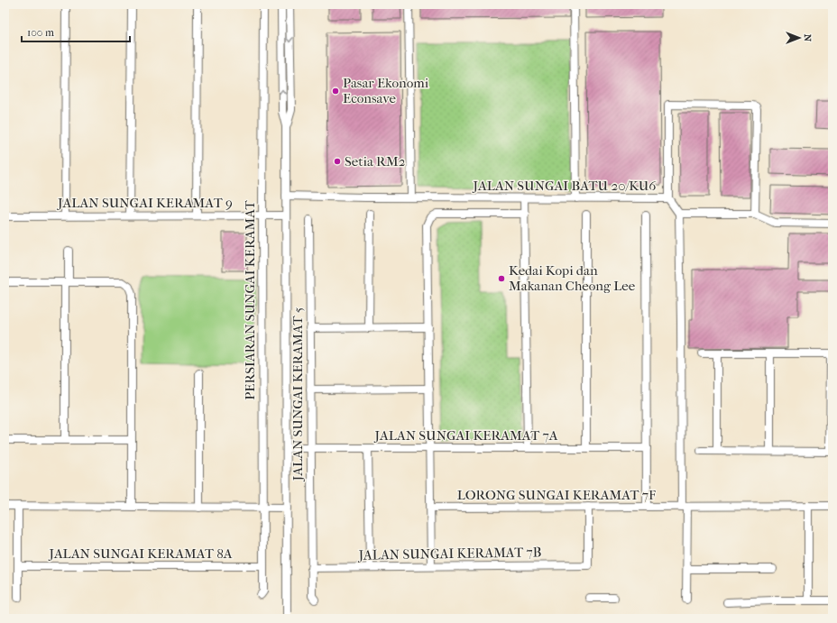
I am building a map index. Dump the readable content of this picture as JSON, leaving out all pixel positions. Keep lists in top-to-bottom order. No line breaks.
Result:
{"streets":{"street":["JALAN SUNGAI BATU 20/KU6","JALAN SUNGAI KERAMAT 9","PERSIARAN SUNGAI KERAMAT","JALAN SUNGAI KERAMAT 5","JALAN SUNGAI KERAMAT 7A","LORONG SUNGAI KERAMAT 7F","JALAN SUNGAI KERAMAT 8A","JALAN SUNGAI KERAMAT 7B"]},"crossings":[["JALAN SUNGAI KERAMAT 9","PERSIARAN SUNGAI KERAMAT"],["PERSIARAN SUNGAI KERAMAT","JALAN SUNGAI KERAMAT 8A"],["JALAN SUNGAI KERAMAT 5","JALAN SUNGAI KERAMAT 7A"],["JALAN SUNGAI KERAMAT 5","JALAN SUNGAI KERAMAT 7B"],["LORONG SUNGAI KERAMAT 7F","JALAN SUNGAI KERAMAT 7B"]],"places":["Pasar Ekonomi Econsave","Setia RM2","Kedai Kopi dan Makanan Cheong Lee"],"scale_bar":"100 m","north":"right"}
